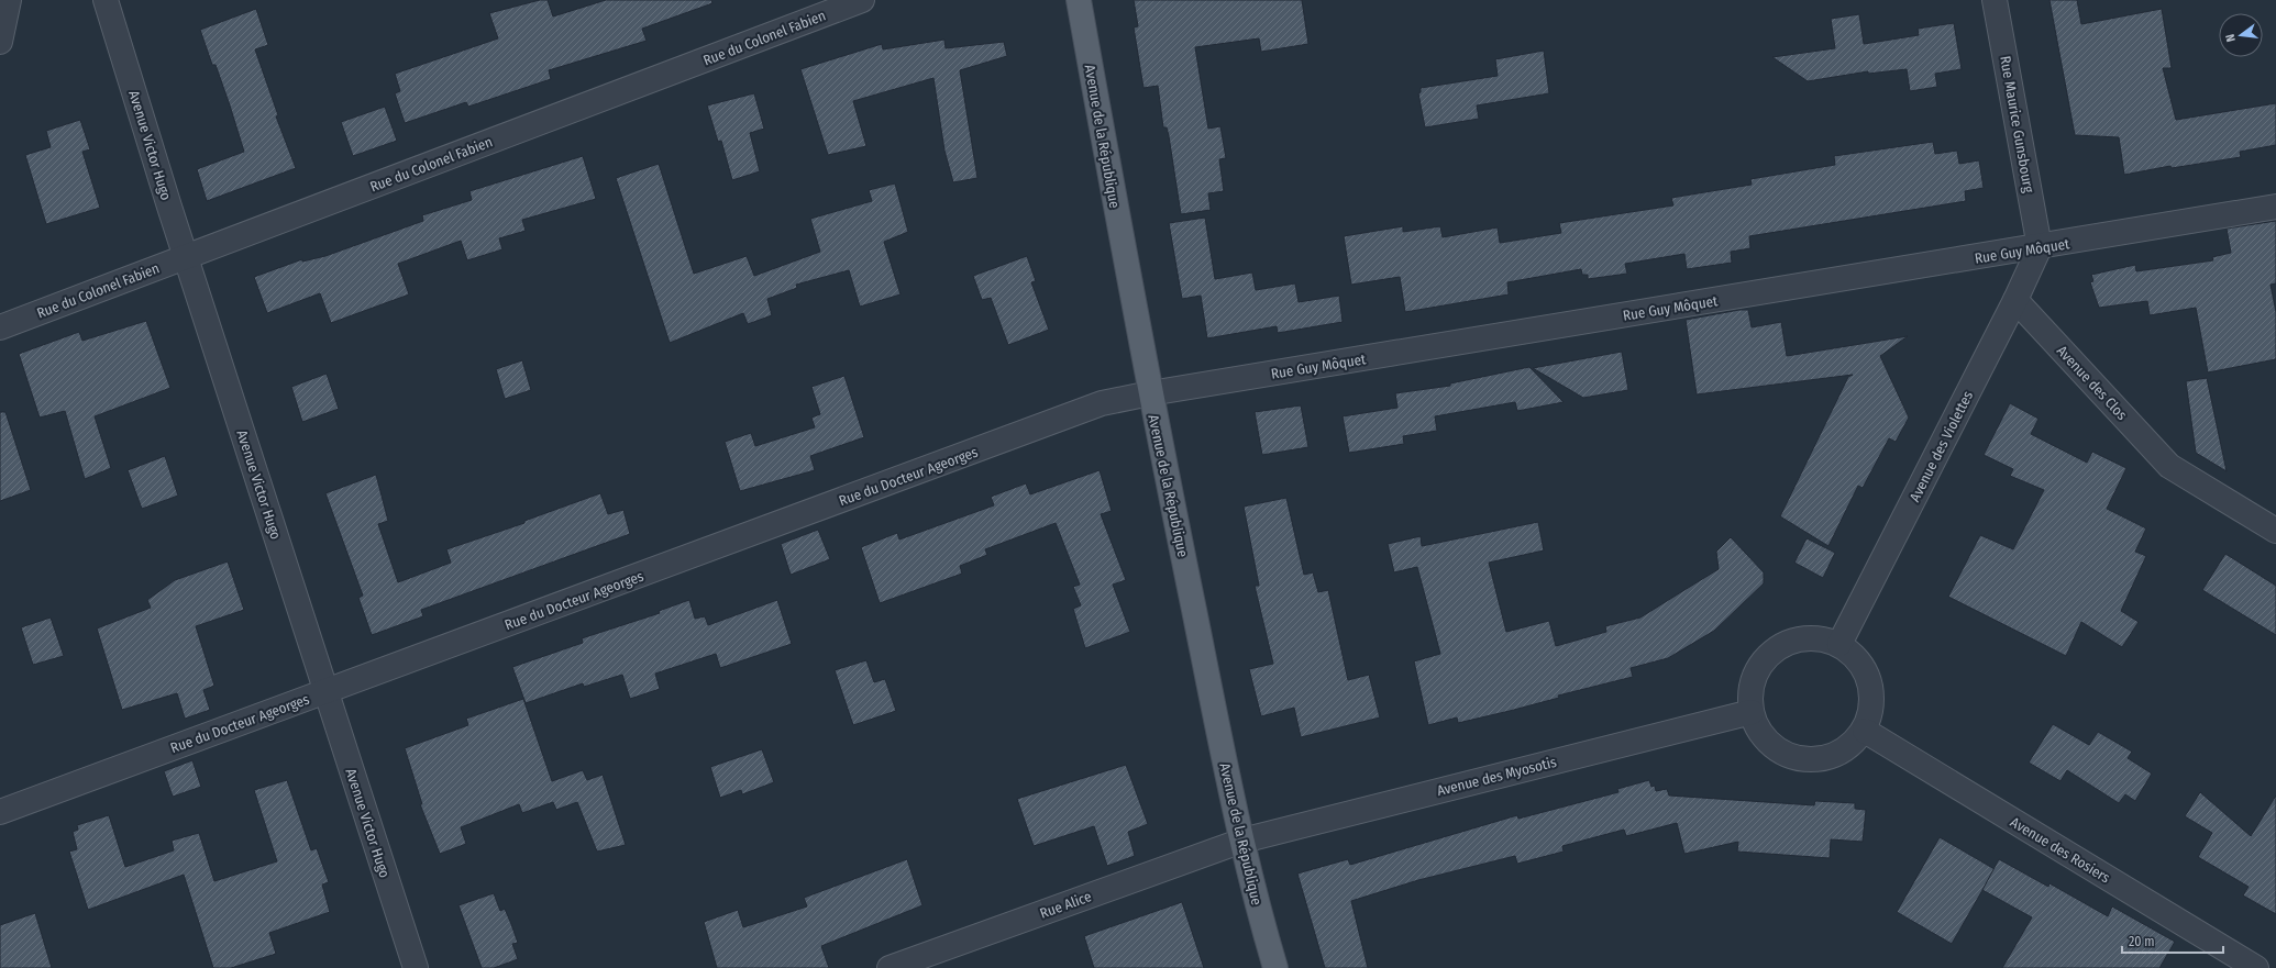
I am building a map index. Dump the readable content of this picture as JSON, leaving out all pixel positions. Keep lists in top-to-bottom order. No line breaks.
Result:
{"streets":{"main road":["Avenue de la République"],"street":["Rue du Colonel Fabien","Rue Maurice Gunsbourg","Avenue Victor Hugo","Rue Guy Môquet","Avenue des Clos","Avenue des Violettes","Rue du Docteur Ageorges","Avenue des Myosotis","Avenue des Rosiers","Rue Alice"]},"crossings":[["Rue du Colonel Fabien","Avenue Victor Hugo"],["Rue Maurice Gunsbourg","Rue Guy Môquet"],["Rue Maurice Gunsbourg","Avenue des Violettes"],["Avenue de la République","Rue Guy Môquet"],["Avenue de la République","Rue du Docteur Ageorges"],["Avenue de la République","Avenue des Myosotis"],["Avenue de la République","Rue Alice"],["Avenue Victor Hugo","Rue du Docteur Ageorges"],["Rue Guy Môquet","Avenue des Violettes"],["Rue Guy Môquet","Rue du Docteur Ageorges"],["Avenue des Clos","Avenue des Violettes"],["Avenue des Violettes","Avenue des Myosotis"],["Avenue des Violettes","Avenue des Rosiers"],["Avenue des Myosotis","Avenue des Rosiers"],["Avenue des Myosotis","Rue Alice"]],"scale_bar":"20 m","north":"left"}
